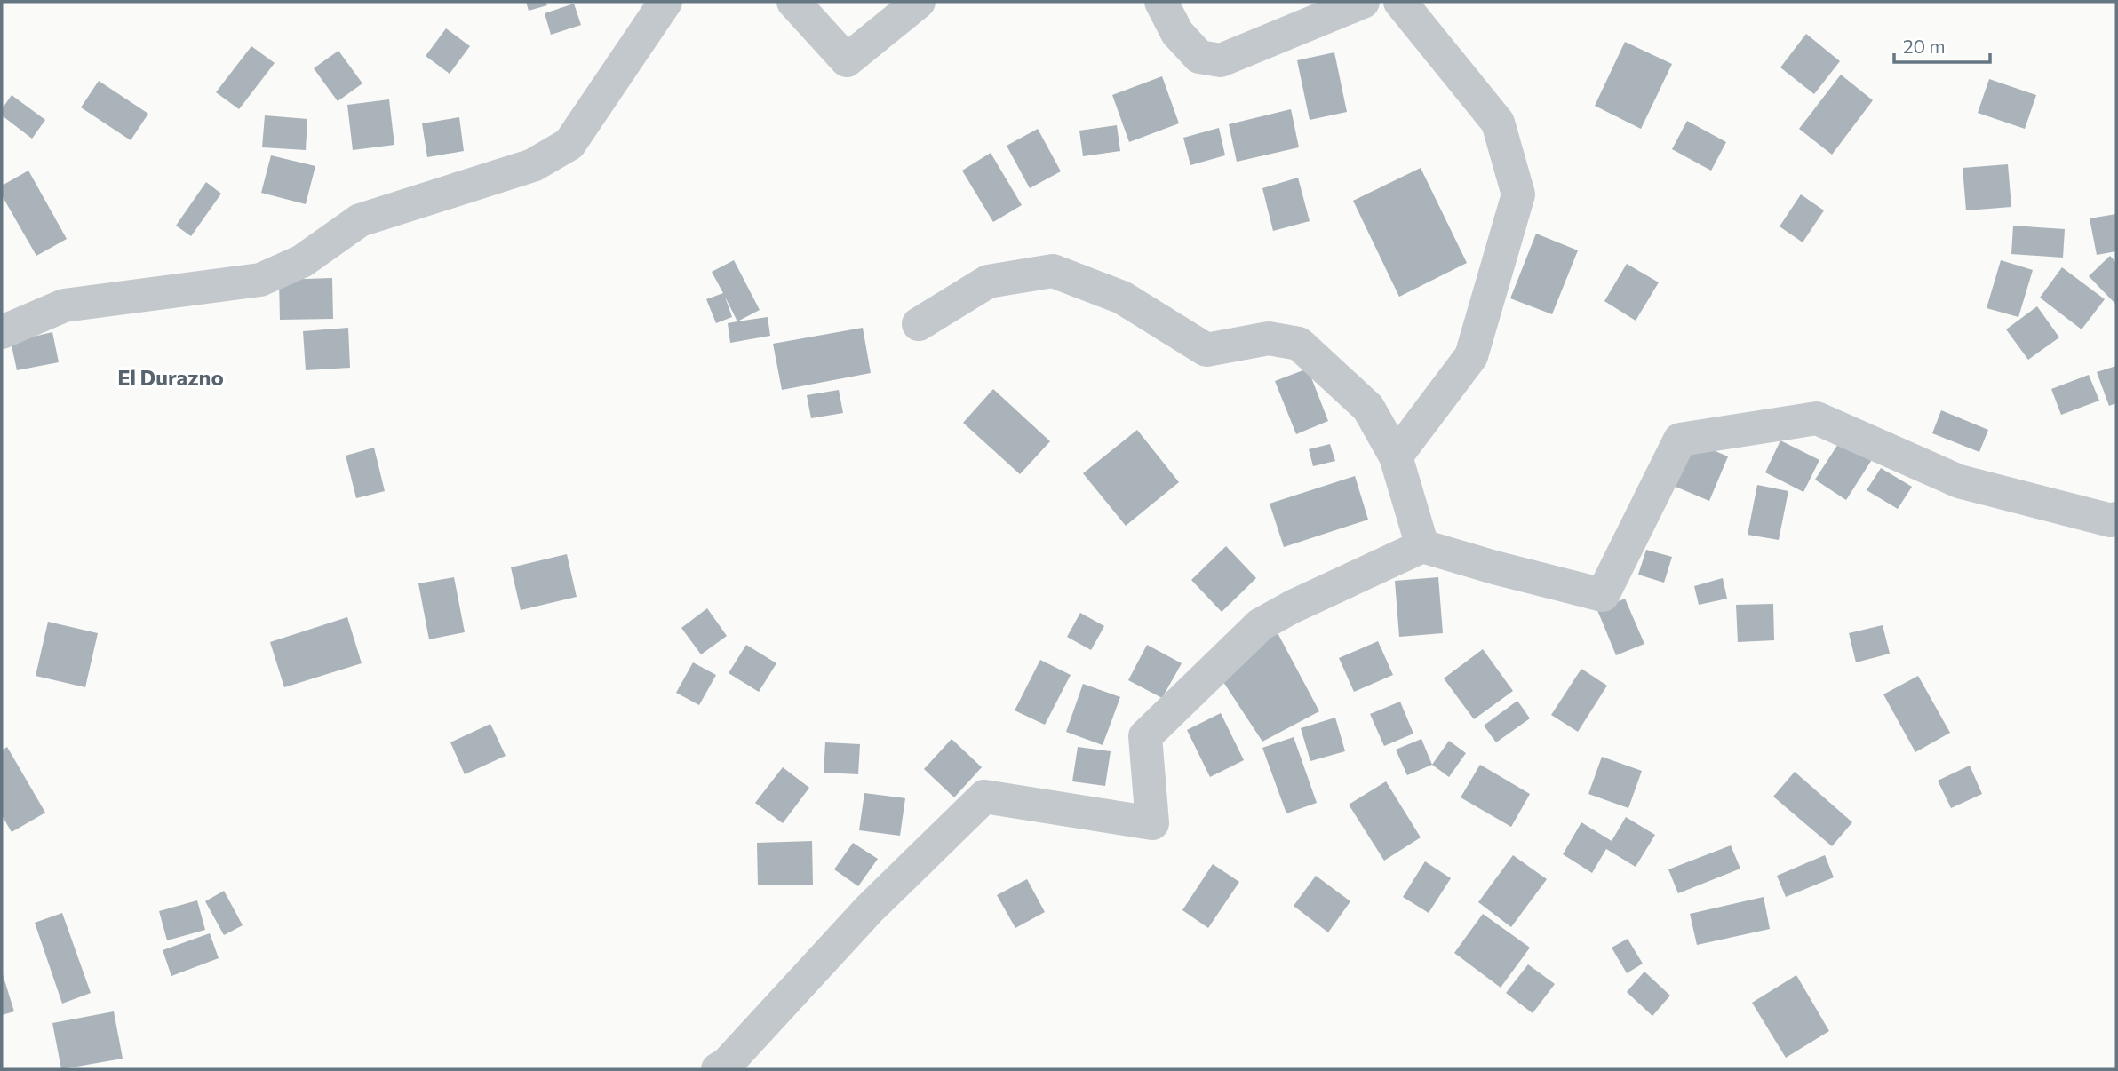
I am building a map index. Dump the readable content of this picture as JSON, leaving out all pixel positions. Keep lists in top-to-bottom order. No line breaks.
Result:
{"districts":["El Durazno"],"scale_bar":"20 m"}
